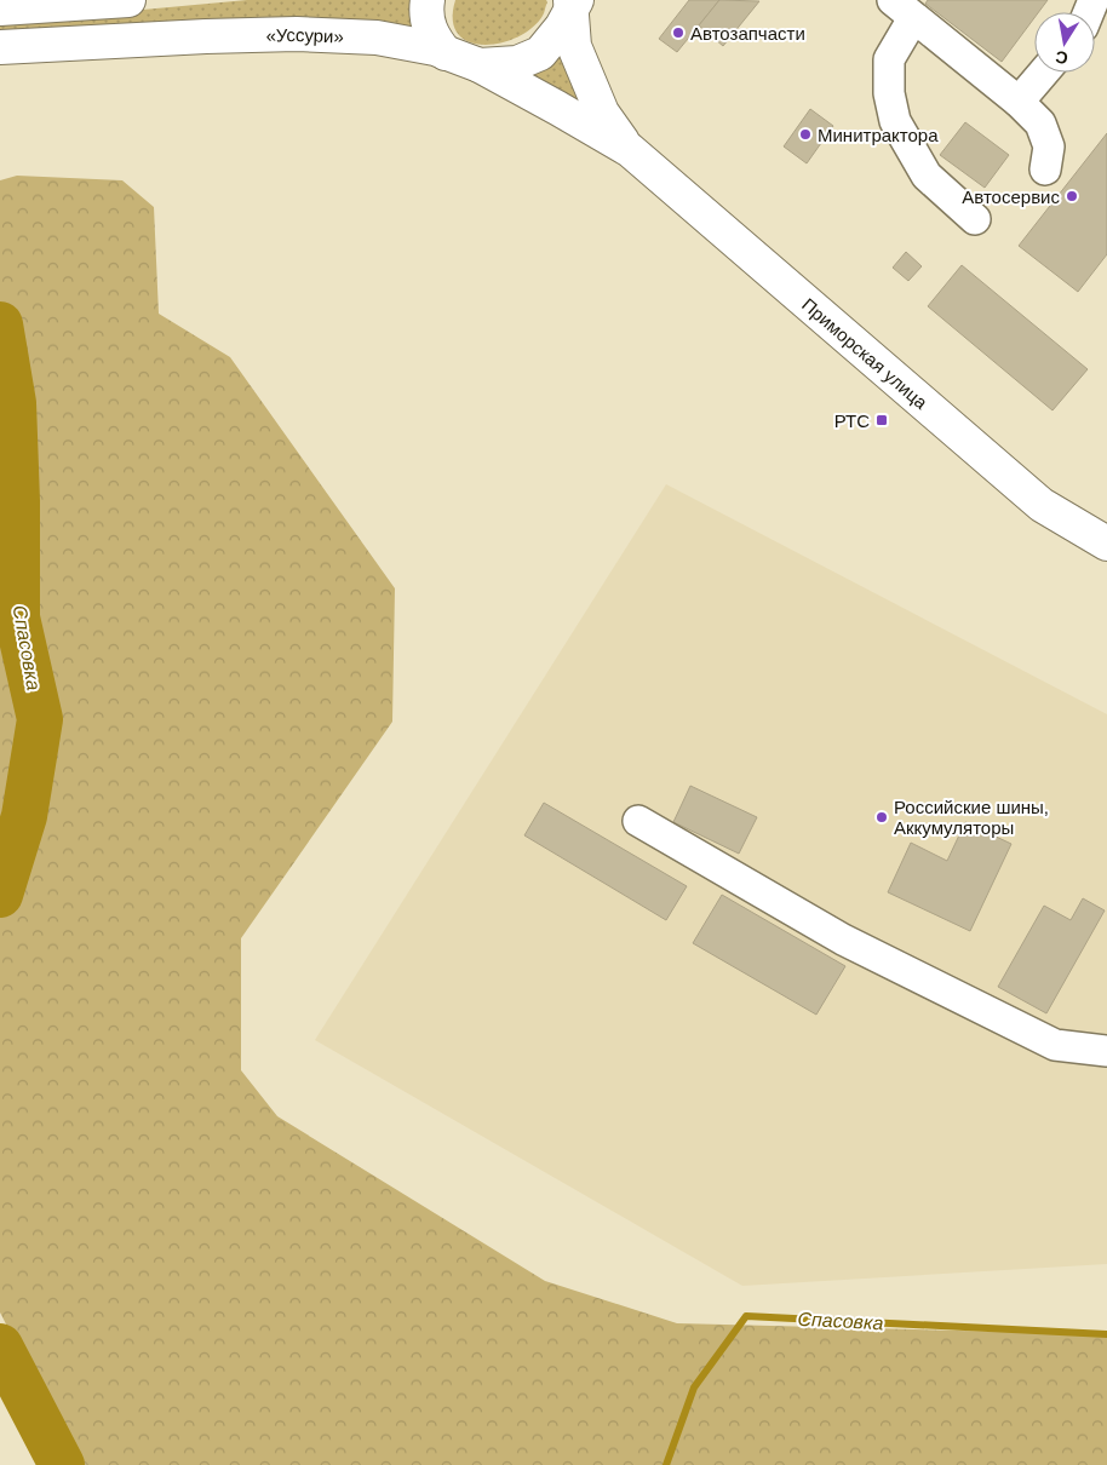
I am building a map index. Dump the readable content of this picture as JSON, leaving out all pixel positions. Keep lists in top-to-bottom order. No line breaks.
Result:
{"streets":{"main road":["«Уссури»","Приморская улица"]},"crossings":[["«Уссури»","Приморская улица"]],"water":["Спасовка"],"places":{"other":["Автозапчасти","Минитрактора","Автосервис","Российские шины, Аккумуляторы"],"transit":["РТС"]},"north":"bottom"}
